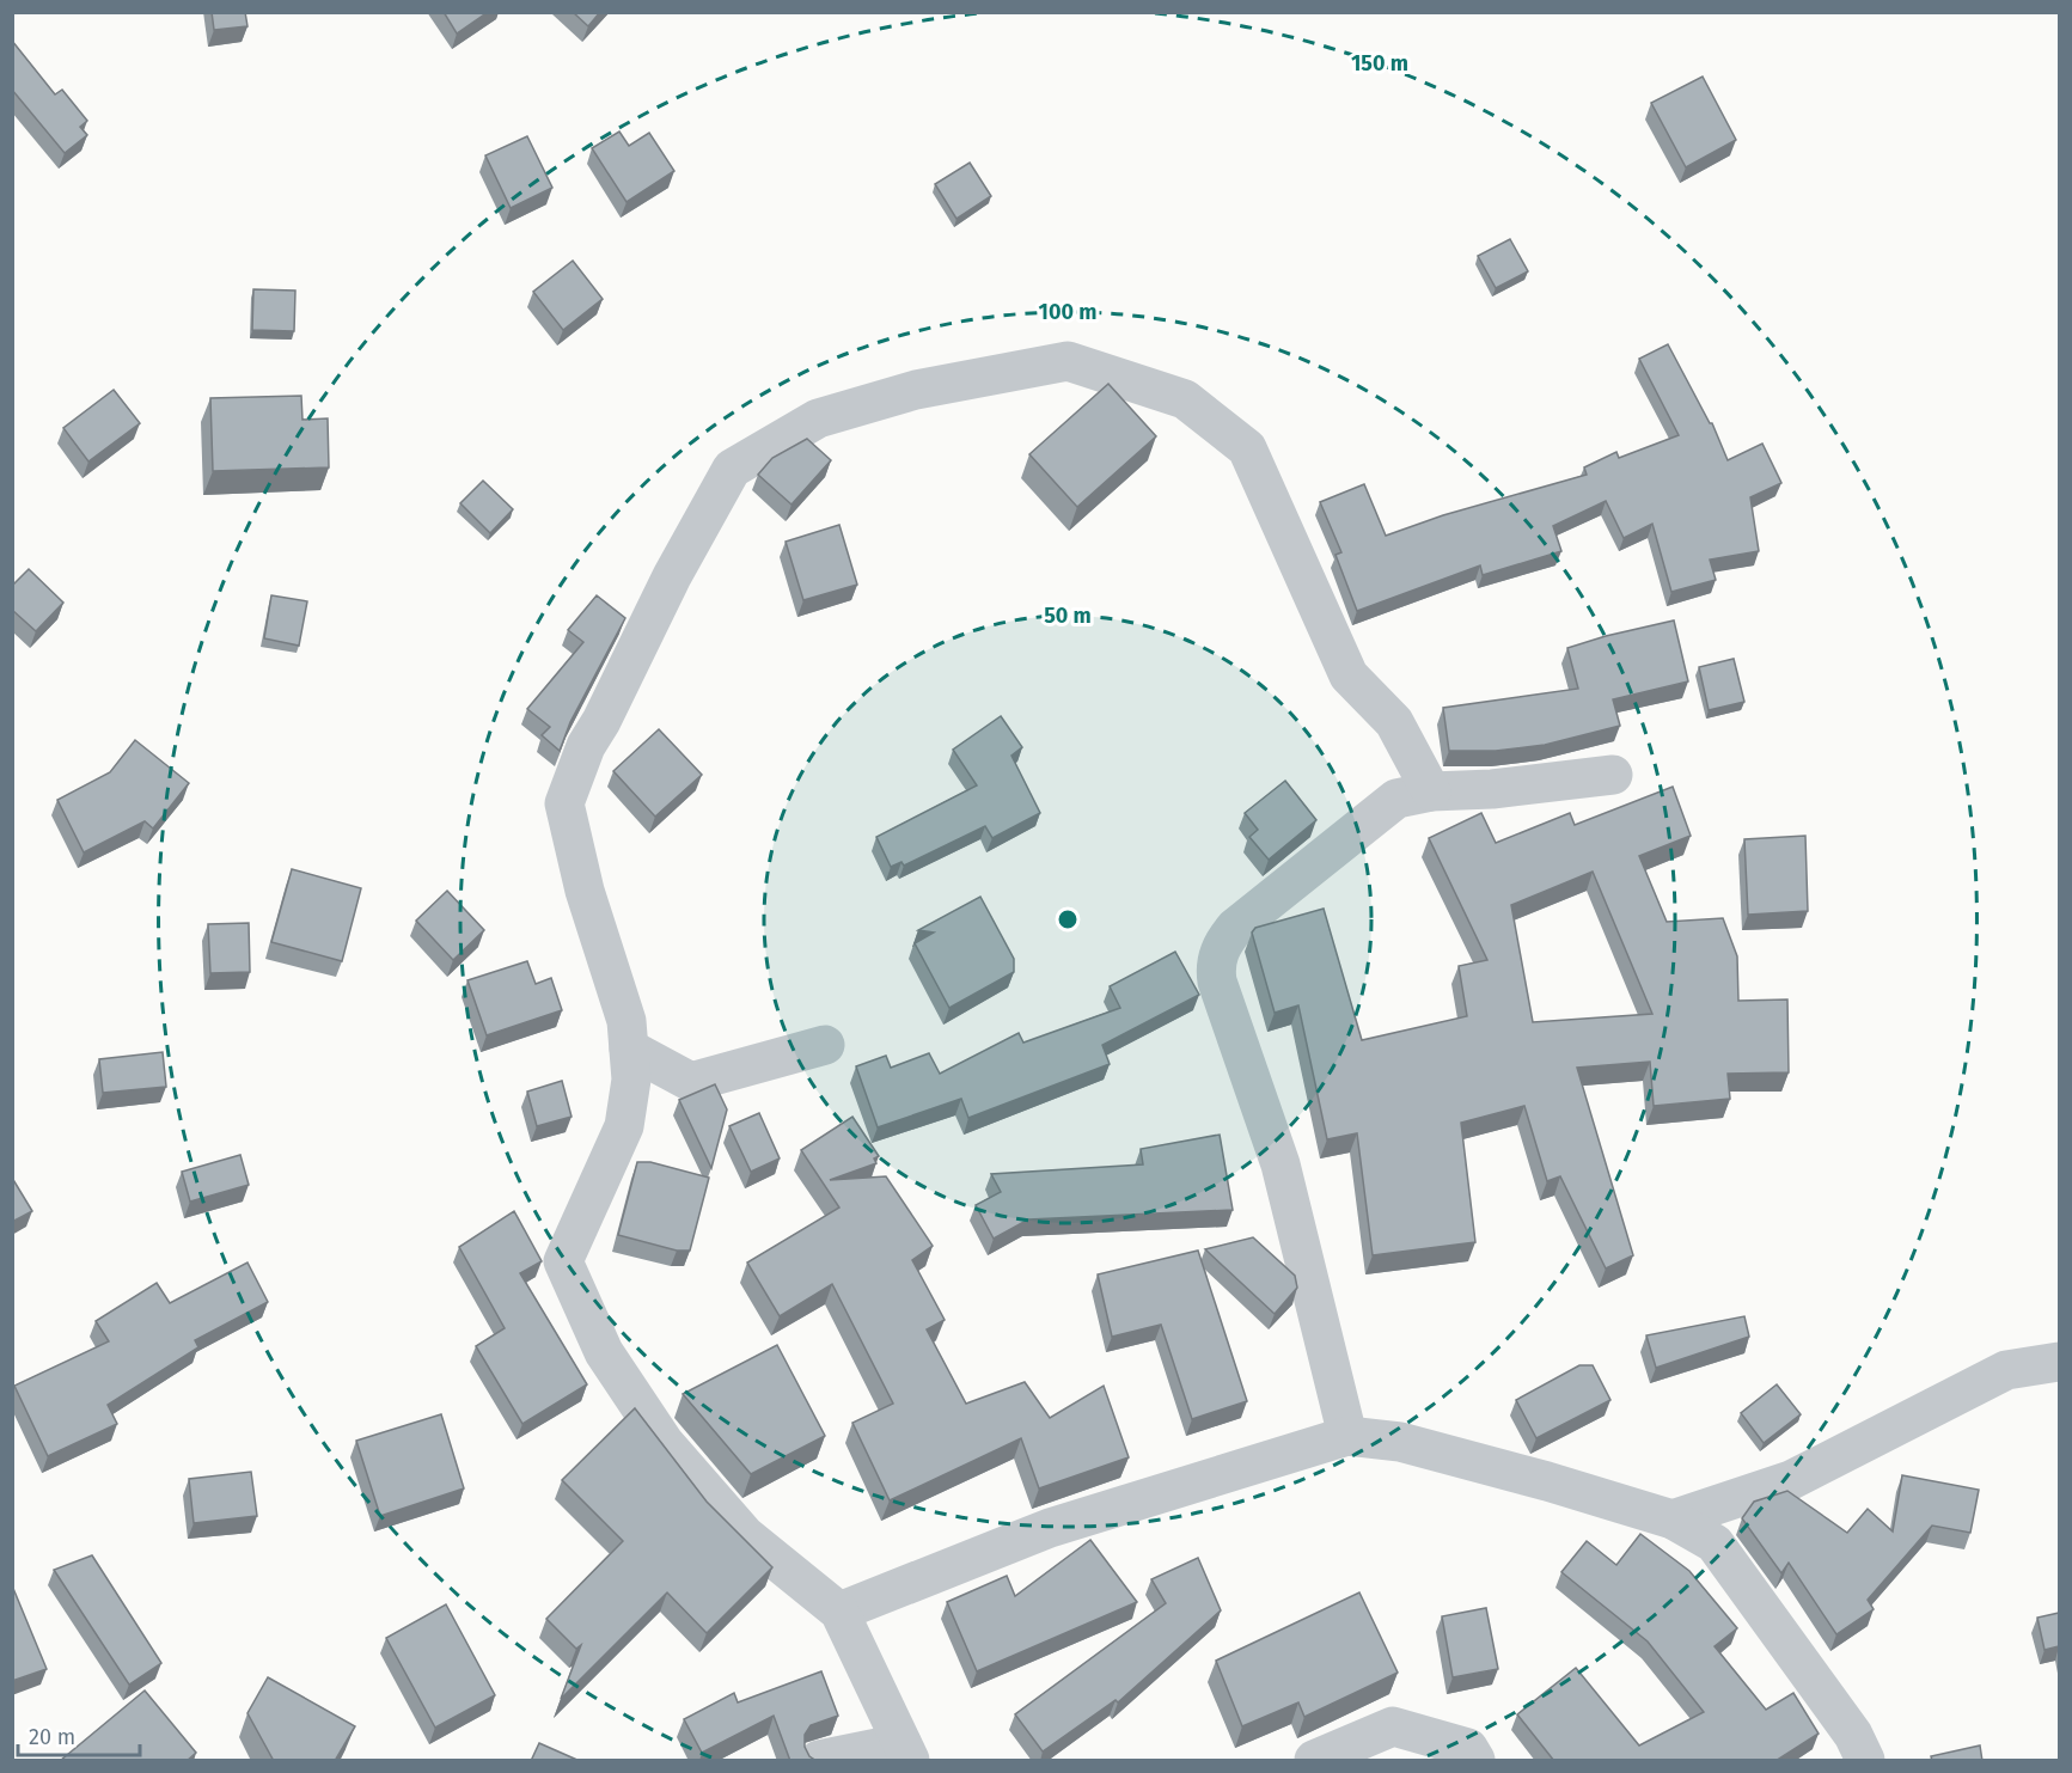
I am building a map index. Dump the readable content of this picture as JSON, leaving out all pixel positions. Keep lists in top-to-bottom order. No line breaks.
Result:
{"scale_bar":"20 m","rings":["150 m","100 m","50 m"]}
